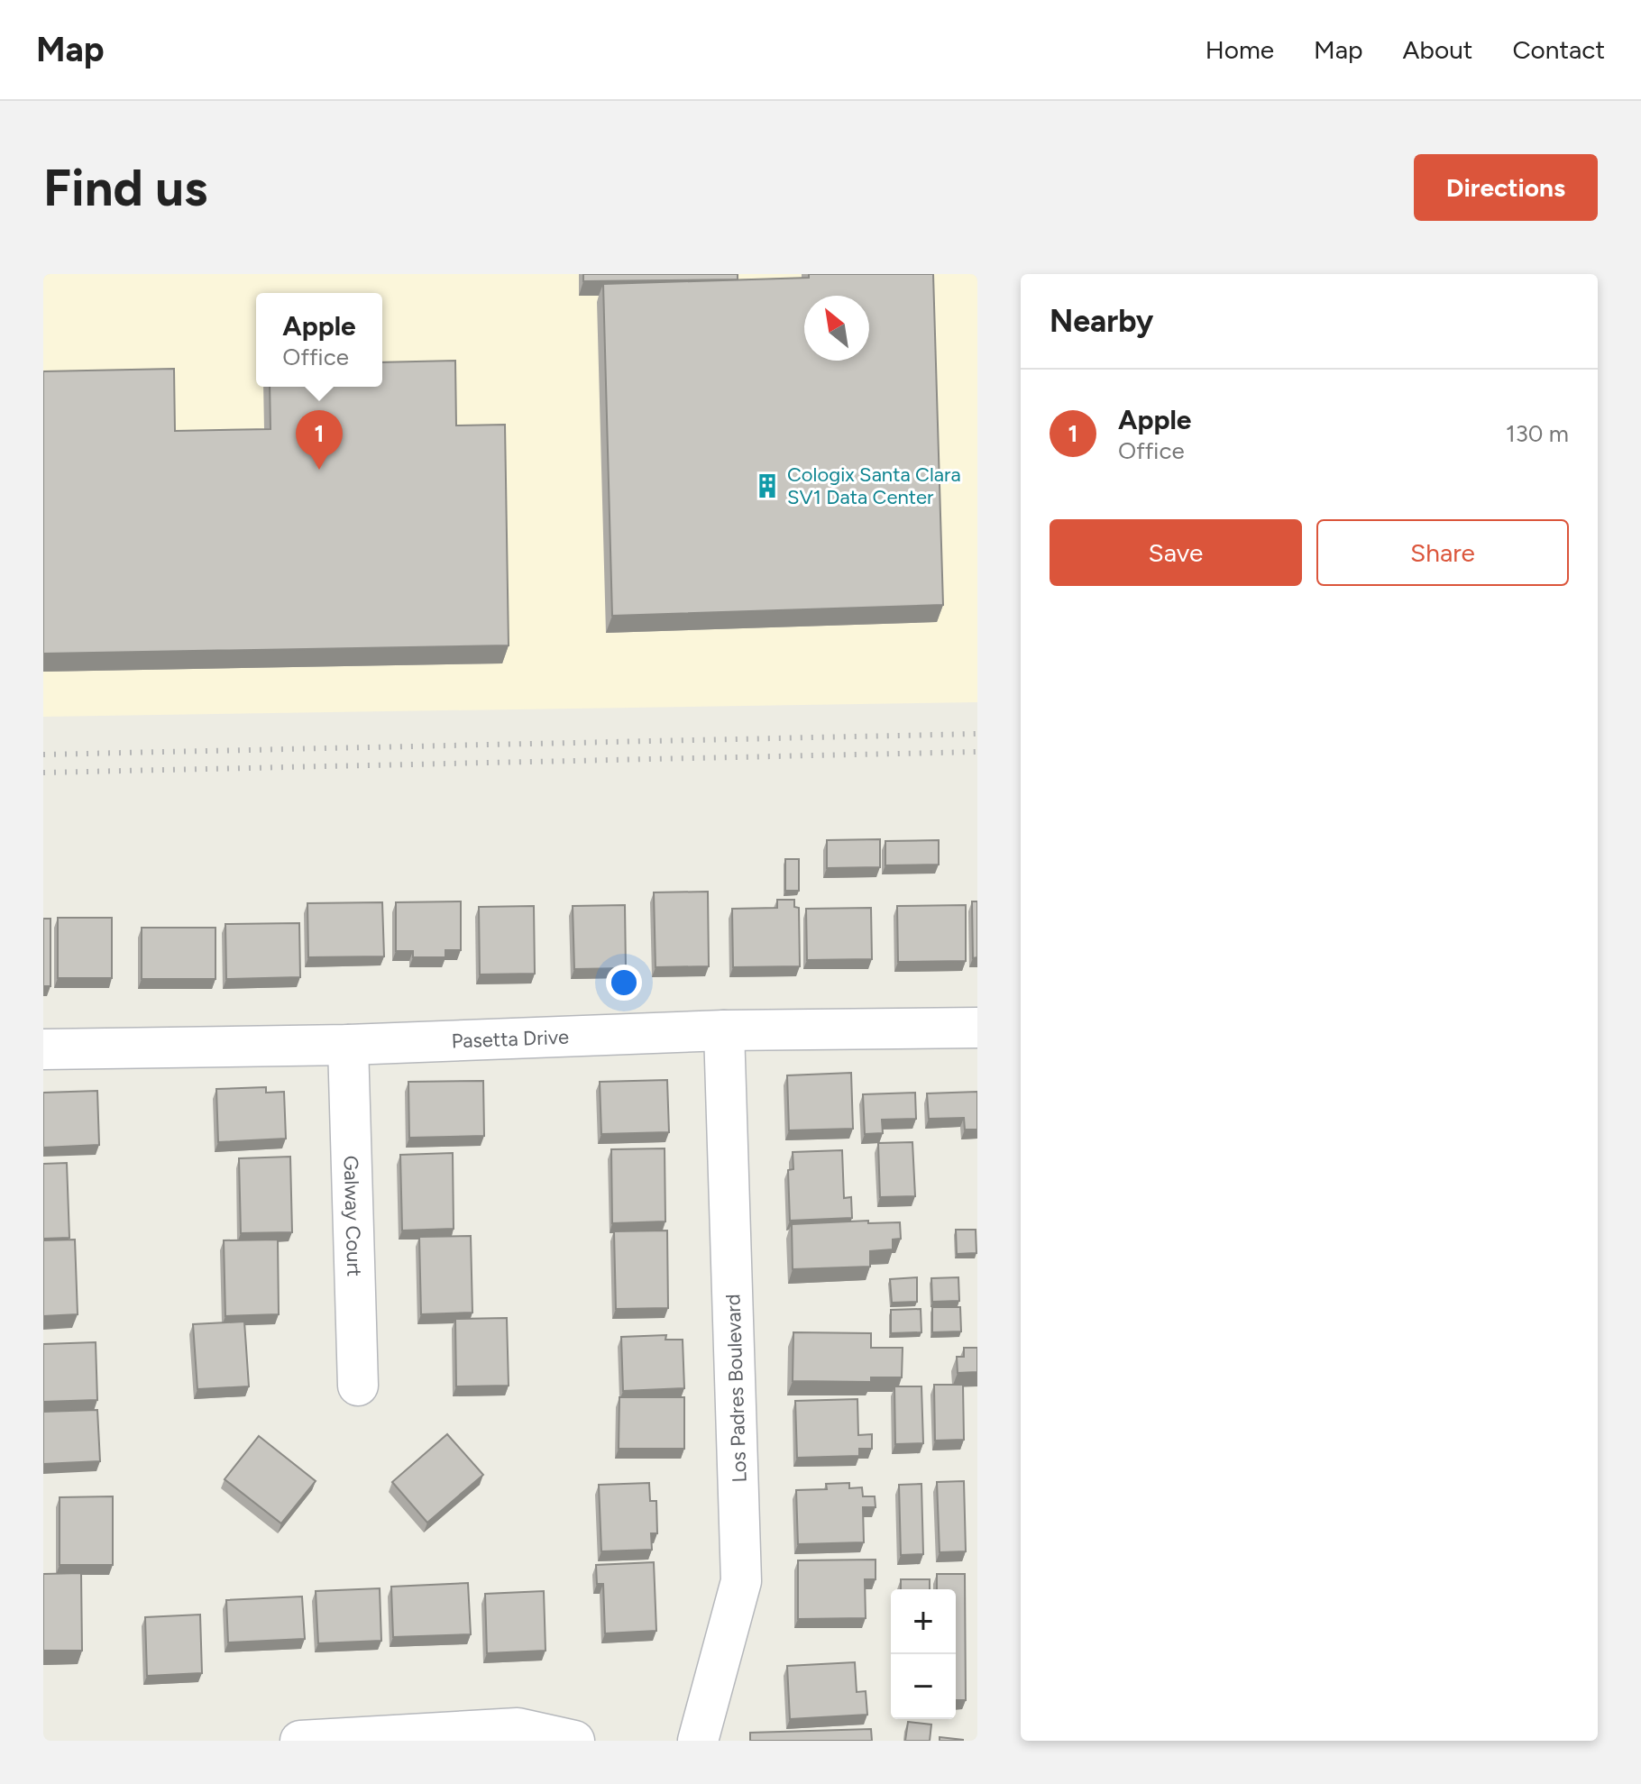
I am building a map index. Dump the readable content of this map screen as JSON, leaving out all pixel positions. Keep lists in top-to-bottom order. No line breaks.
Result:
{"streets":{"street":["Pasetta Drive","Galway Court","Los Padres Boulevard"]},"crossings":[["Pasetta Drive","Galway Court"],["Pasetta Drive","Los Padres Boulevard"]],"places":{"building":["Cologix Santa Clara SV1 Data Center"]},"north":"top left","page":{"header":"Map","nav":["Home","Map","About","Contact"],"buttons":["Directions",["Save","Share"]],"title":"Find us","heading":"Nearby","popup":["Apple","Office"],"list":[{"mark":"1","name":"Apple","note":"Office","value":"130 m"}],"pins":"1","map_buttons":["+","−"]}}
